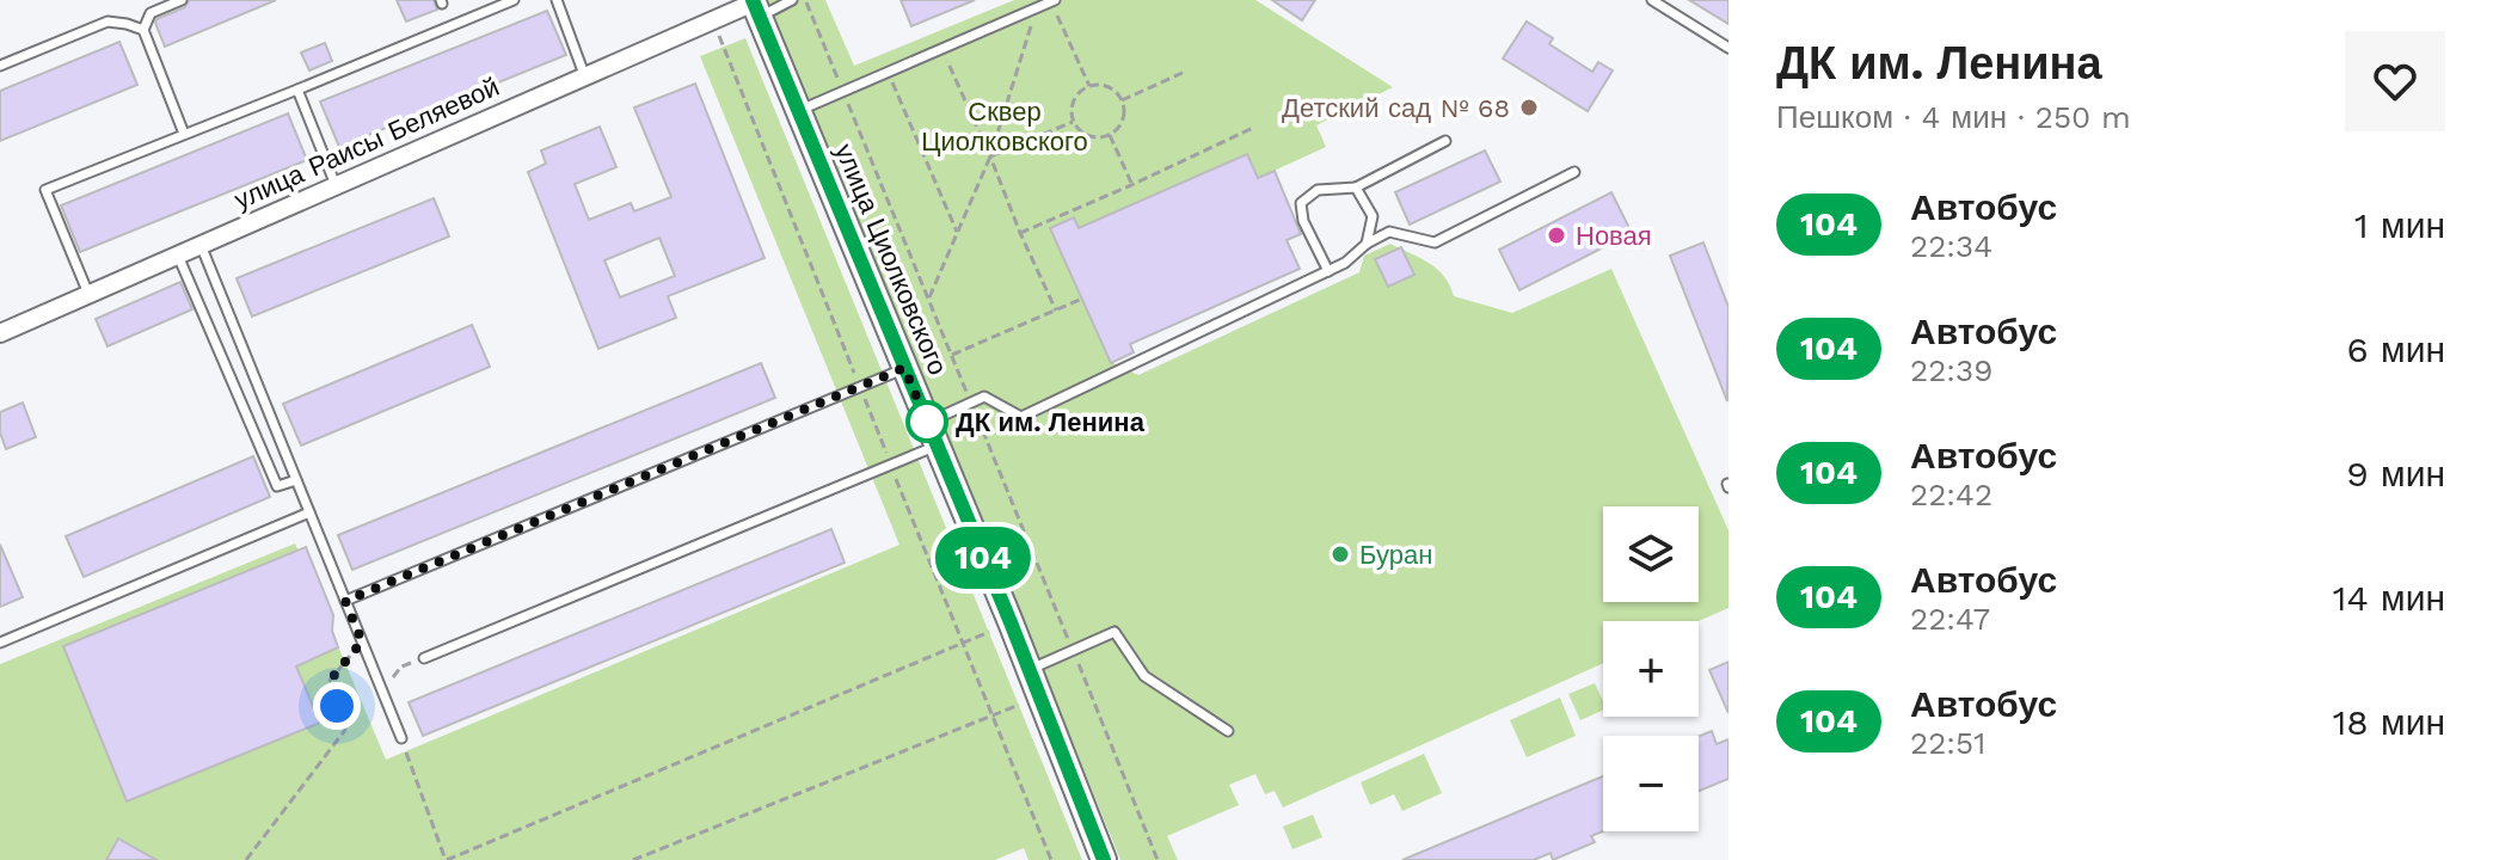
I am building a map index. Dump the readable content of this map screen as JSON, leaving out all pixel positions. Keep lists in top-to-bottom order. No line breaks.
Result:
{"streets":{"street":["улица Раисы Беляевой","улица Циолковского"]},"crossings":[["улица Раисы Беляевой","улица Циолковского"]],"parks":["Сквер Циолковского"],"places":["Детский сад № 68","Новая","ДК им. Ленина","Буран"],"lines":["bus line 104"],"page":{"on_map":"104","heading":["ДК им. Ленина","Пешком · 4 мин · 250 m"],"list":[{"mark":"104","name":"Автобус","note":"22:34","value":"1 мин"},{"mark":"104","name":"Автобус","note":"22:39","value":"6 мин"},{"mark":"104","name":"Автобус","note":"22:42","value":"9 мин"},{"mark":"104","name":"Автобус","note":"22:47","value":"14 мин"},{"mark":"104","name":"Автобус","note":"22:51","value":"18 мин"}],"map_buttons":["+","−"]}}
